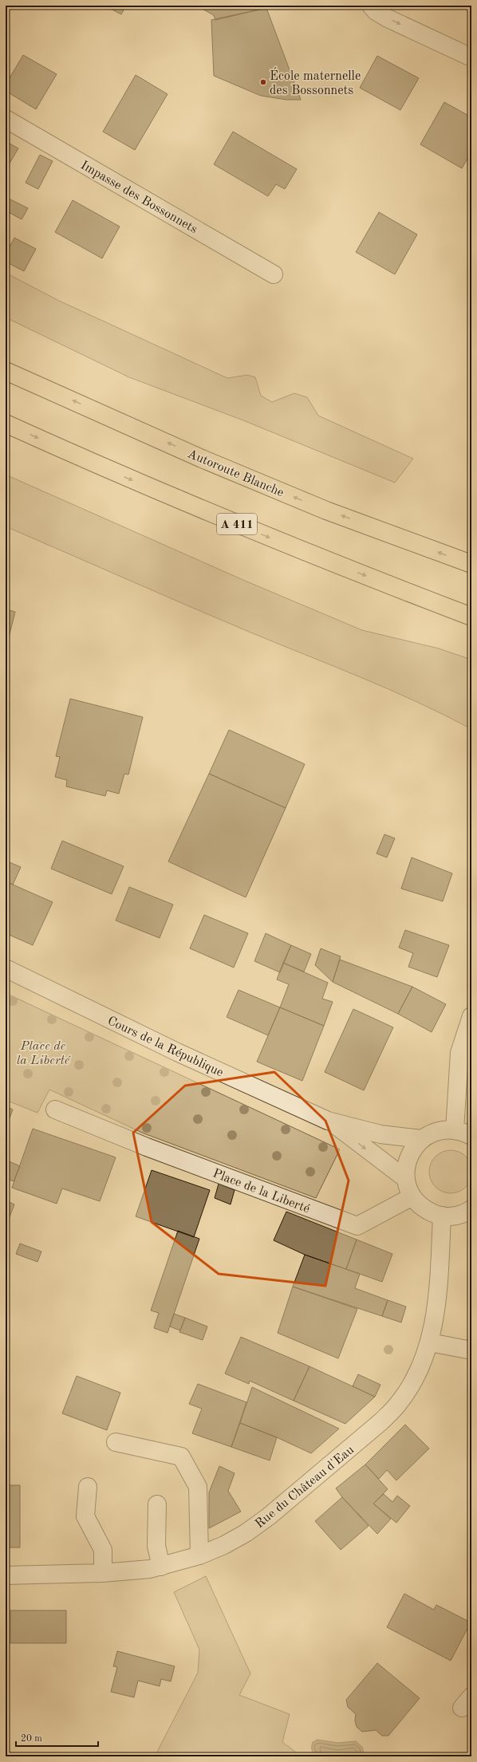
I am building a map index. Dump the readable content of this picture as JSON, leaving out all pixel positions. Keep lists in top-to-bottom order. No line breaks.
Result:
{"streets":{"highway":["Autoroute Blanche","A 411"],"street":["Impasse des Bossonnets","Cours de la République","Place de la Liberté","Rue du Château d'Eau"]},"parks":["Place de la Liberté"],"places":["École maternelle des Bossonnets"],"scale_bar":"20 m"}
